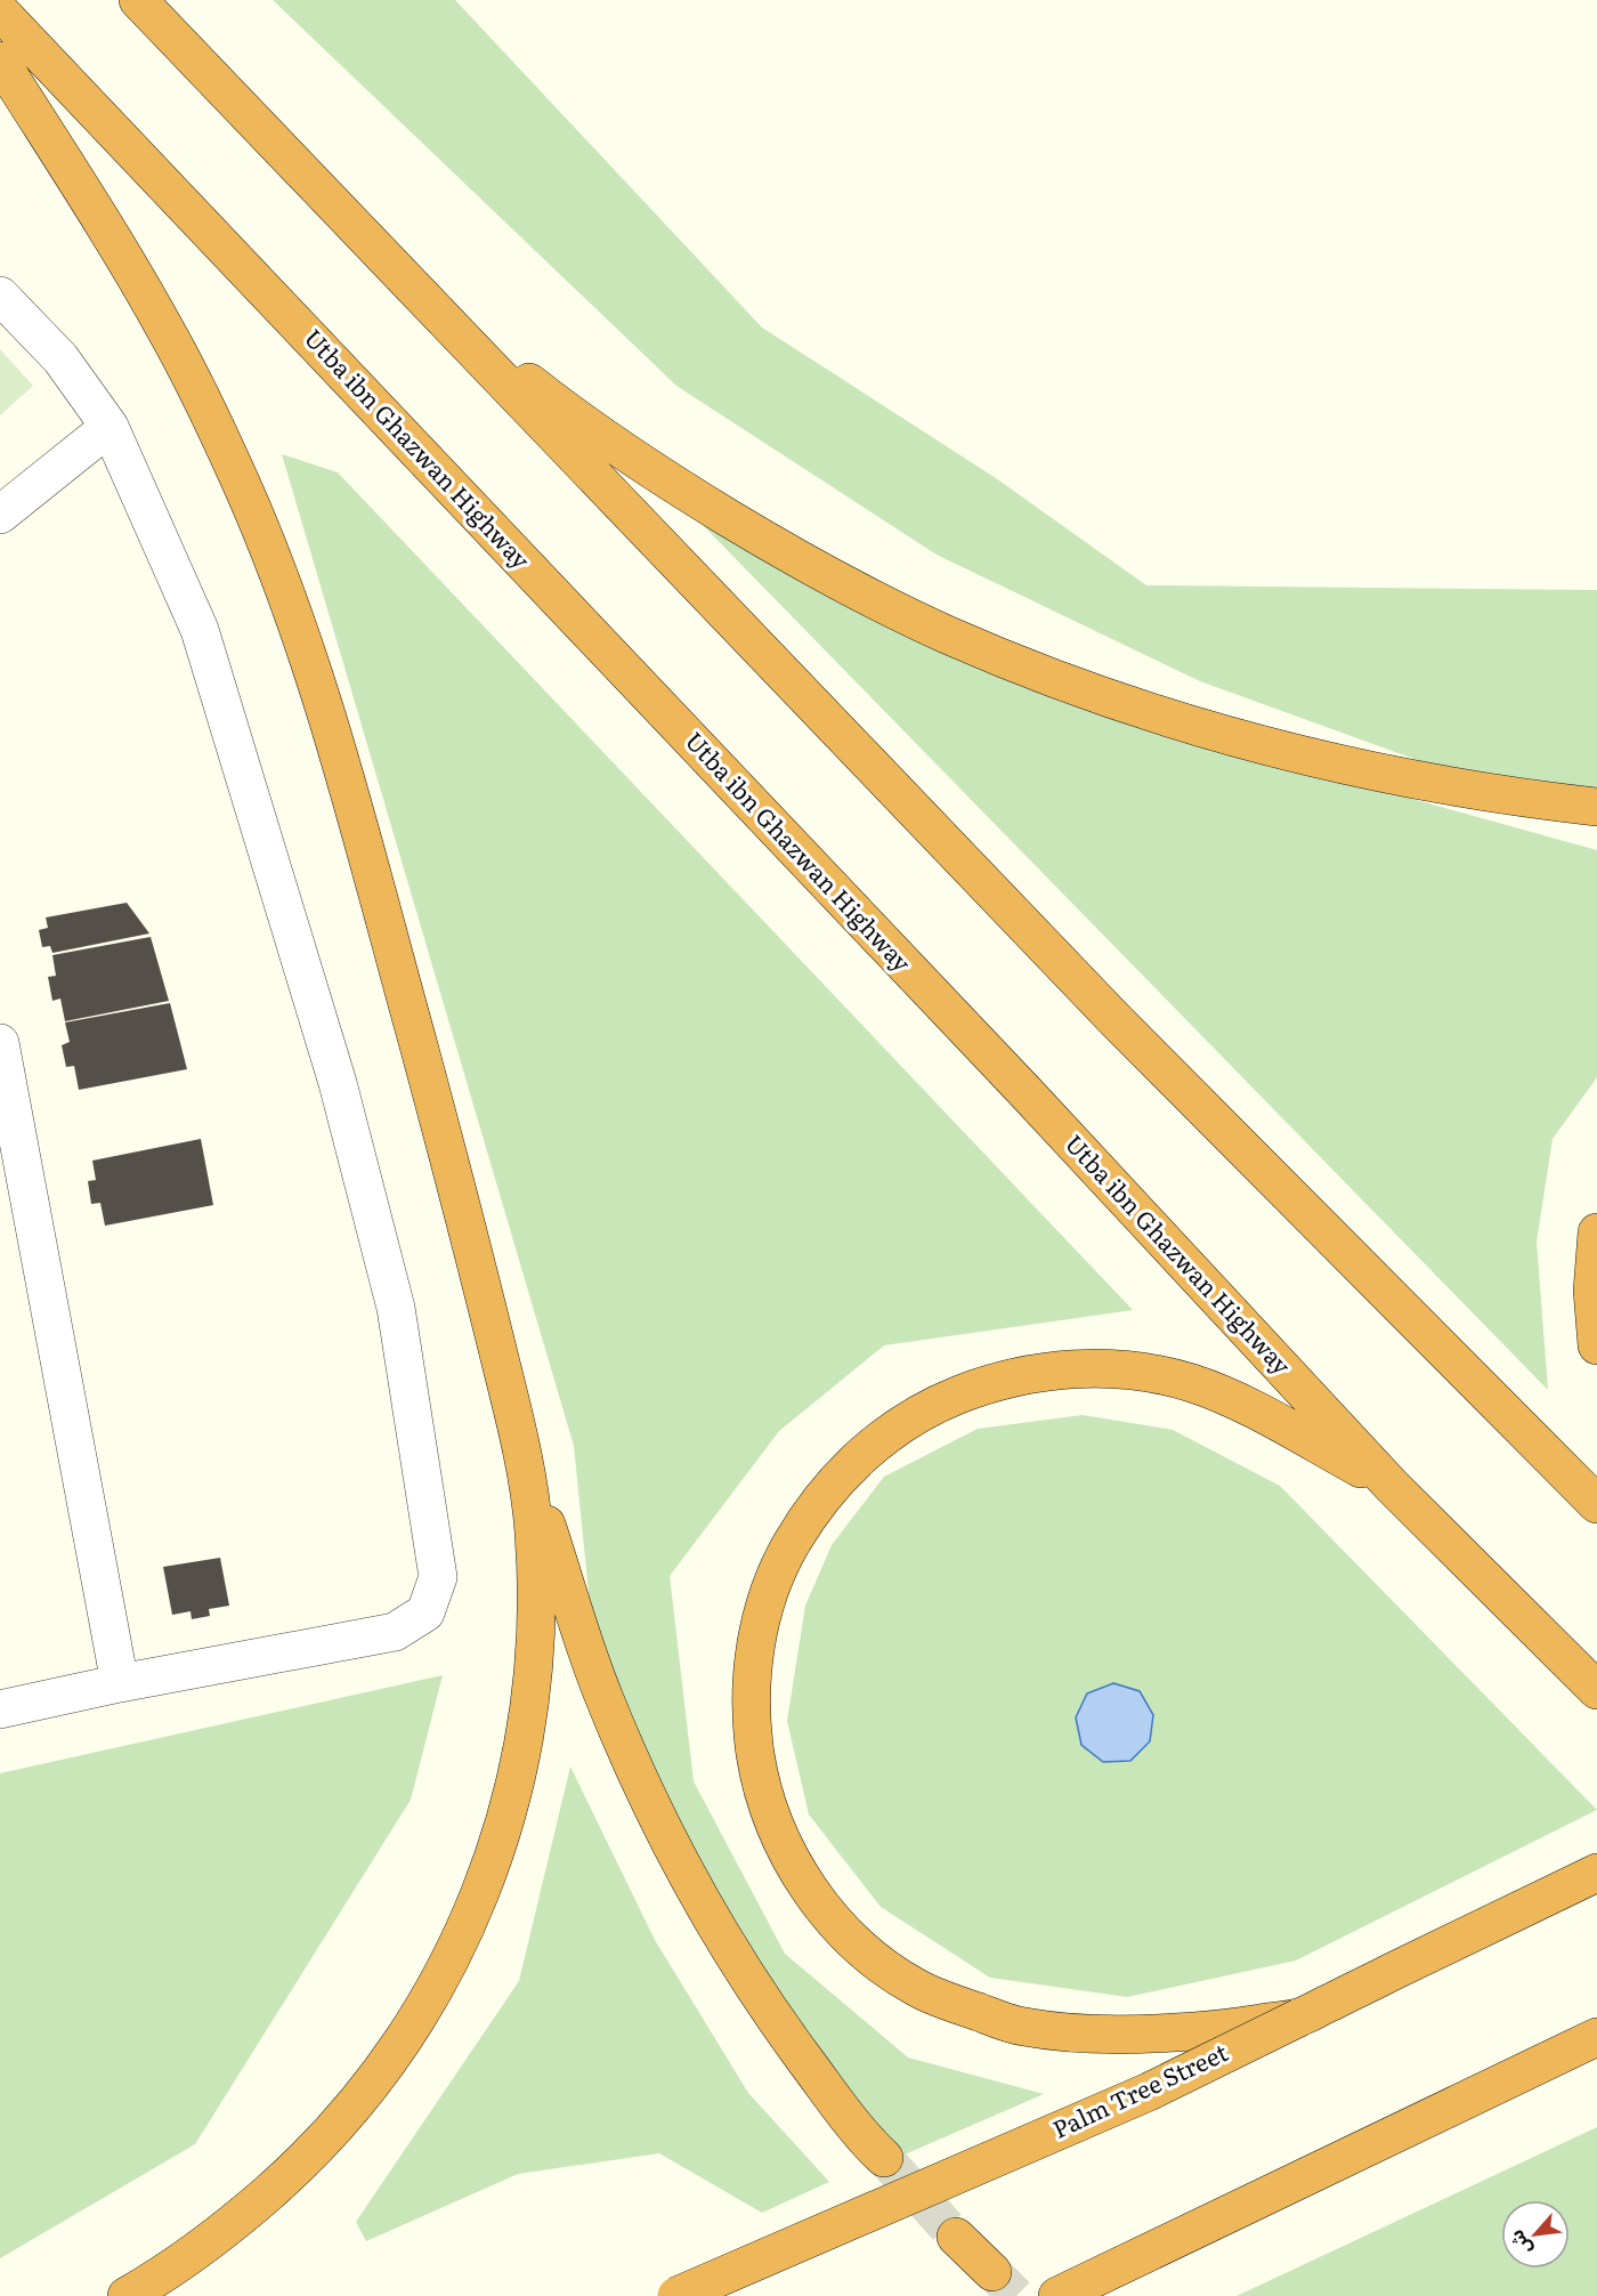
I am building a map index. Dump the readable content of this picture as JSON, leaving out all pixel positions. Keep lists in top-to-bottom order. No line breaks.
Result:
{"streets":{"highway":["Utba ibn Ghazwan Highway","Palm Tree Street"]},"north":"bottom left"}
